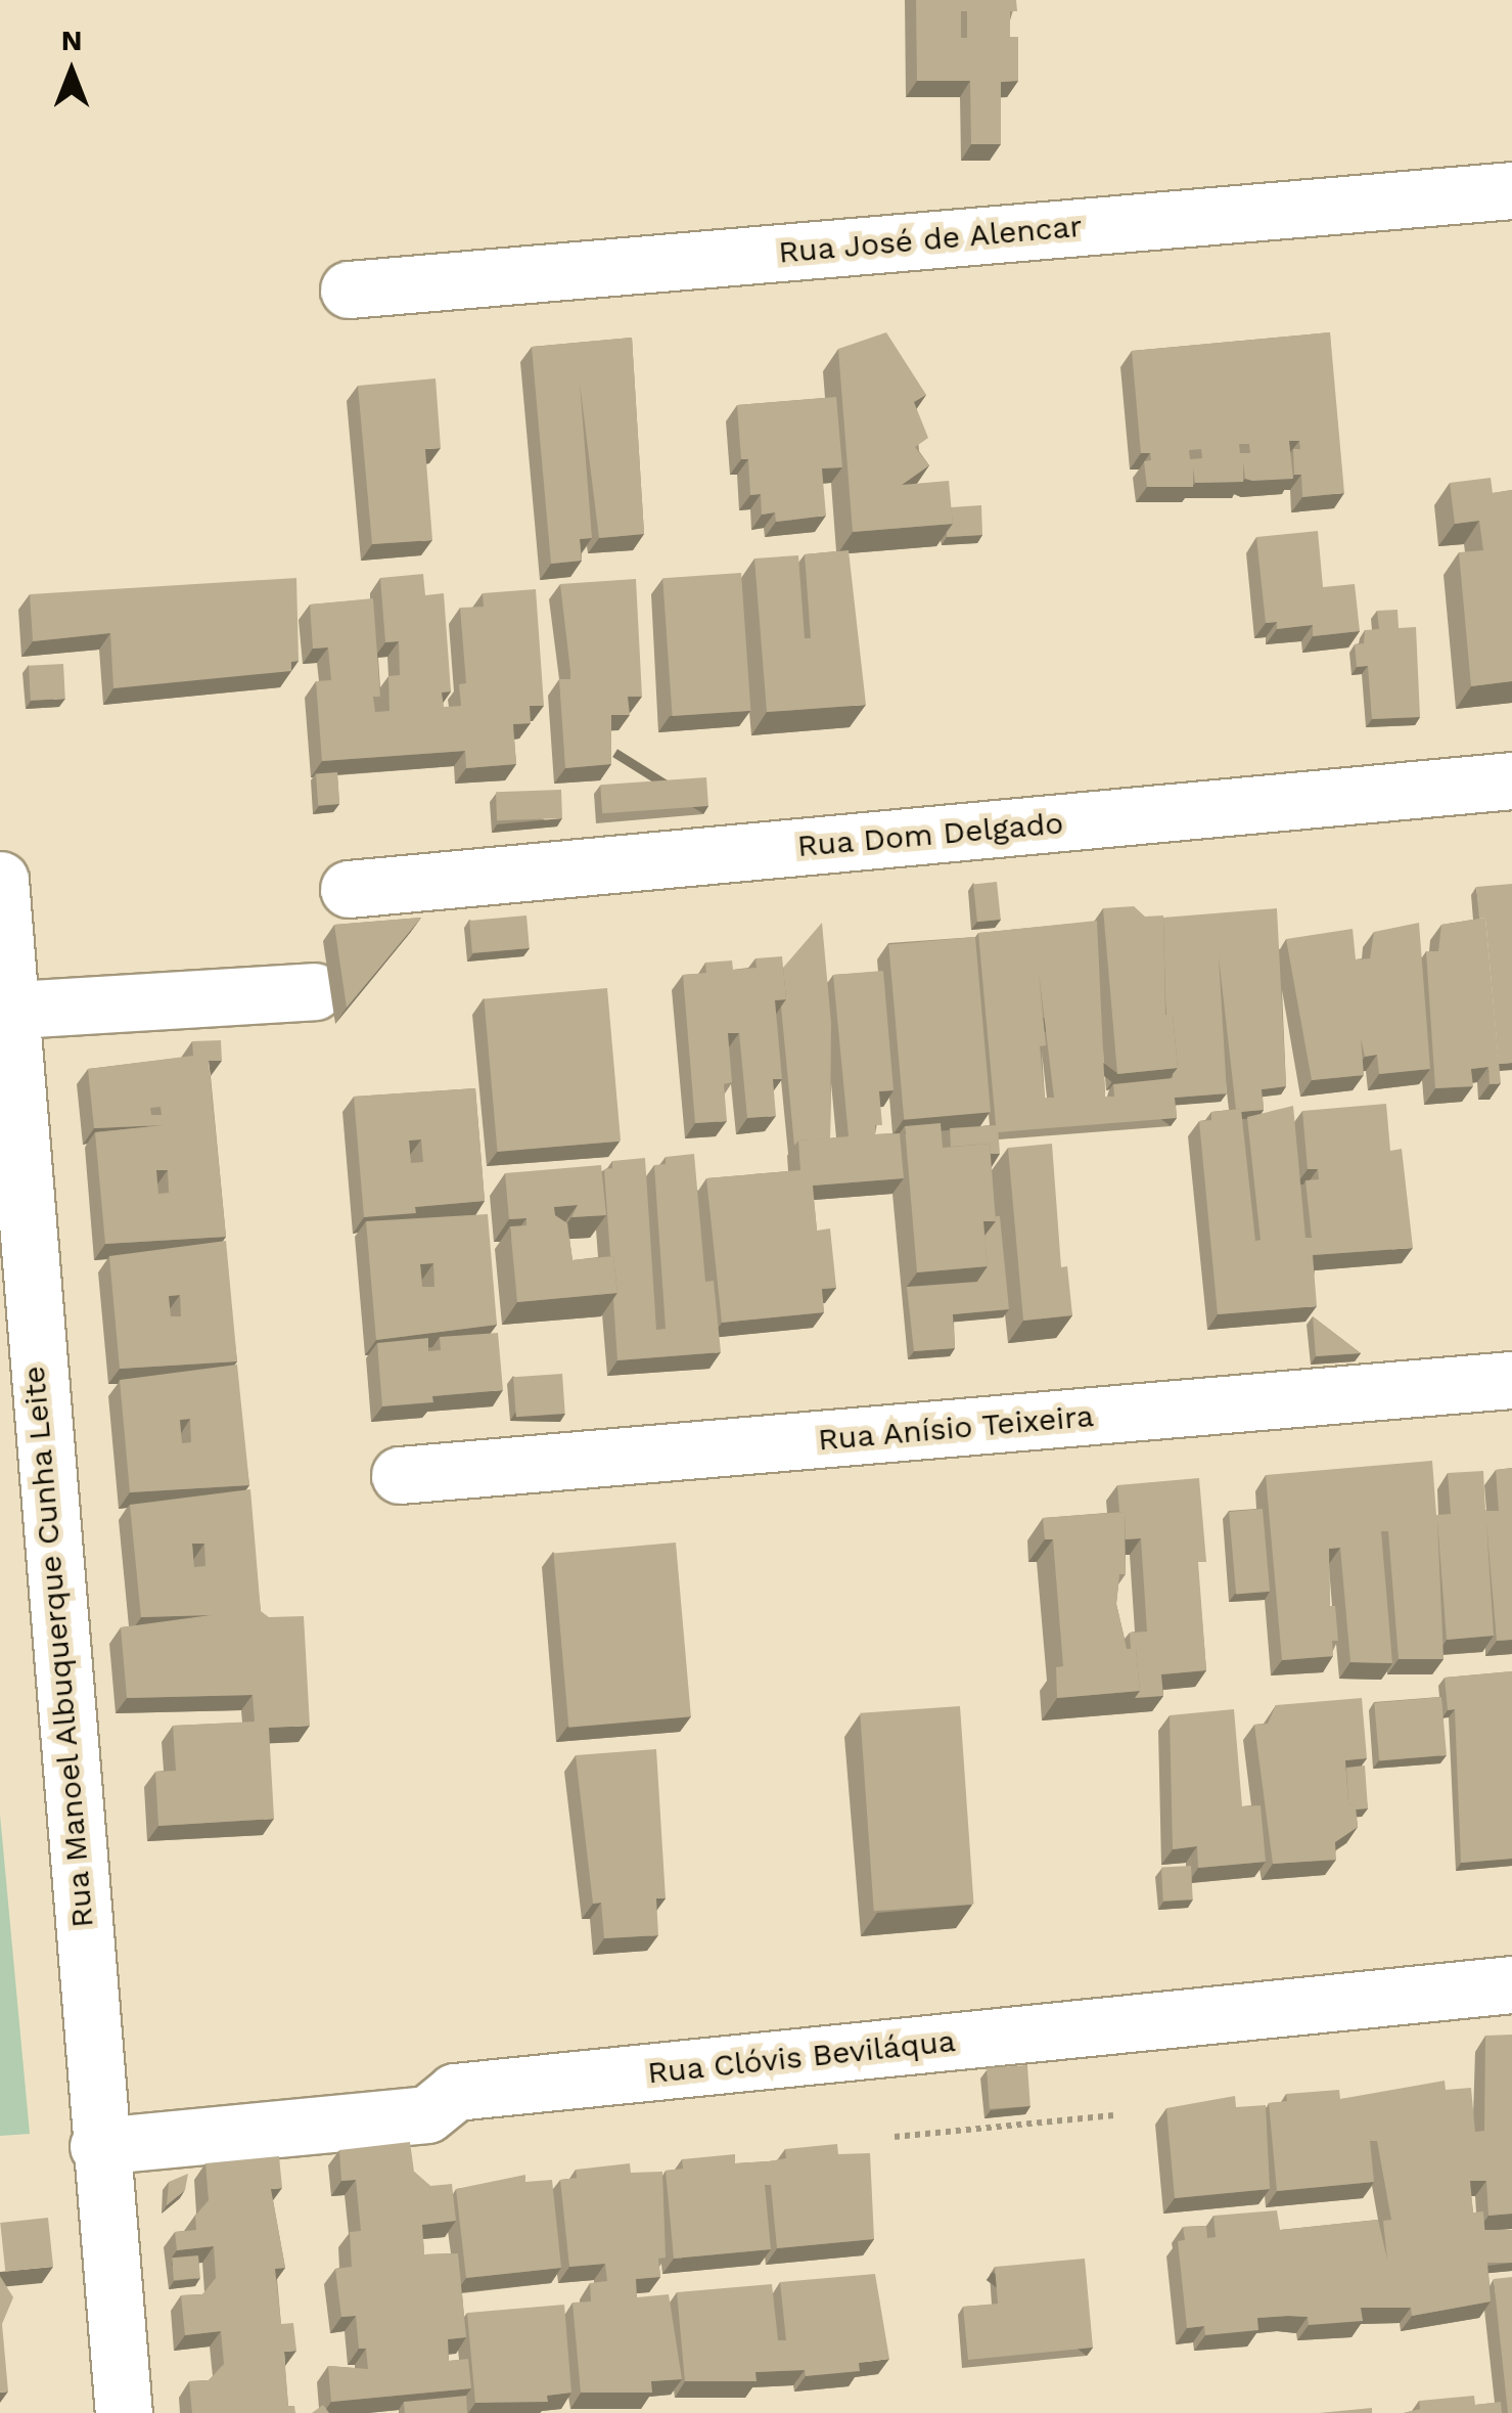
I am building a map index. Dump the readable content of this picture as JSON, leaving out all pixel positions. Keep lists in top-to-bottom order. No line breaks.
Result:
{"streets":{"street":["Rua José de Alencar","Rua Dom Delgado","Rua Anísio Teixeira","Rua Manoel Albuquerque Cunha Leite","Rua Clóvis Beviláqua"]},"crossings":[["Rua Manoel Albuquerque Cunha Leite","Rua Clóvis Beviláqua"]],"north":"top"}
